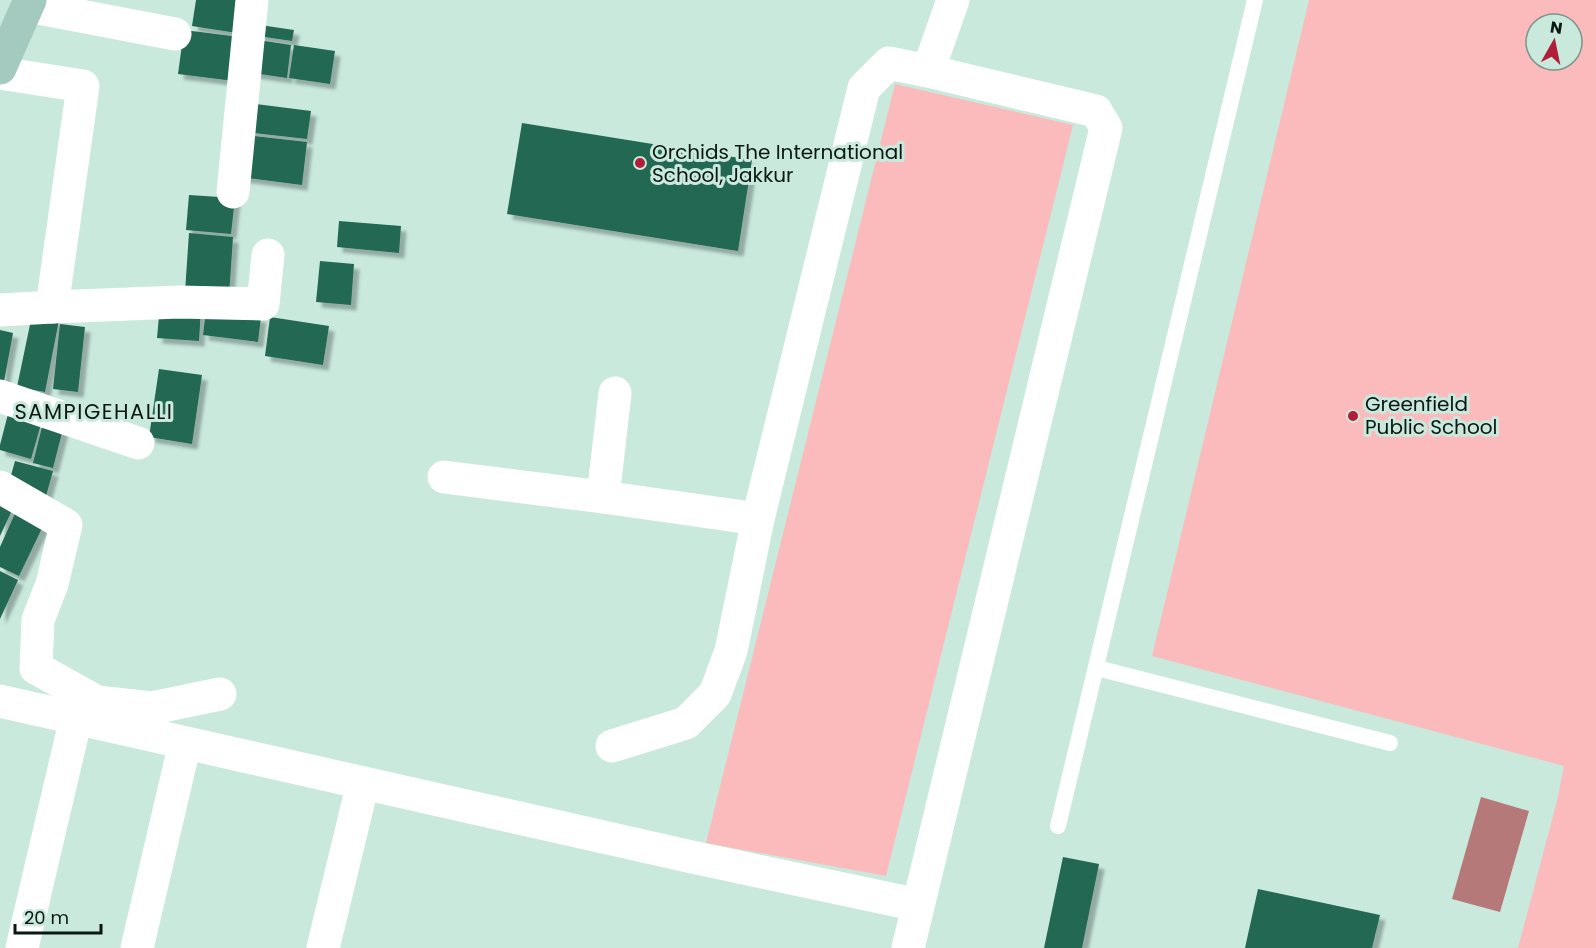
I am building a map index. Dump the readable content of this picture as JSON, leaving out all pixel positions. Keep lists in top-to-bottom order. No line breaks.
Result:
{"districts":["SAMPIGEHALLI"],"places":["Orchids The International School, Jakkur","Greenfield Public School"],"scale_bar":"20 m","north":"top"}
